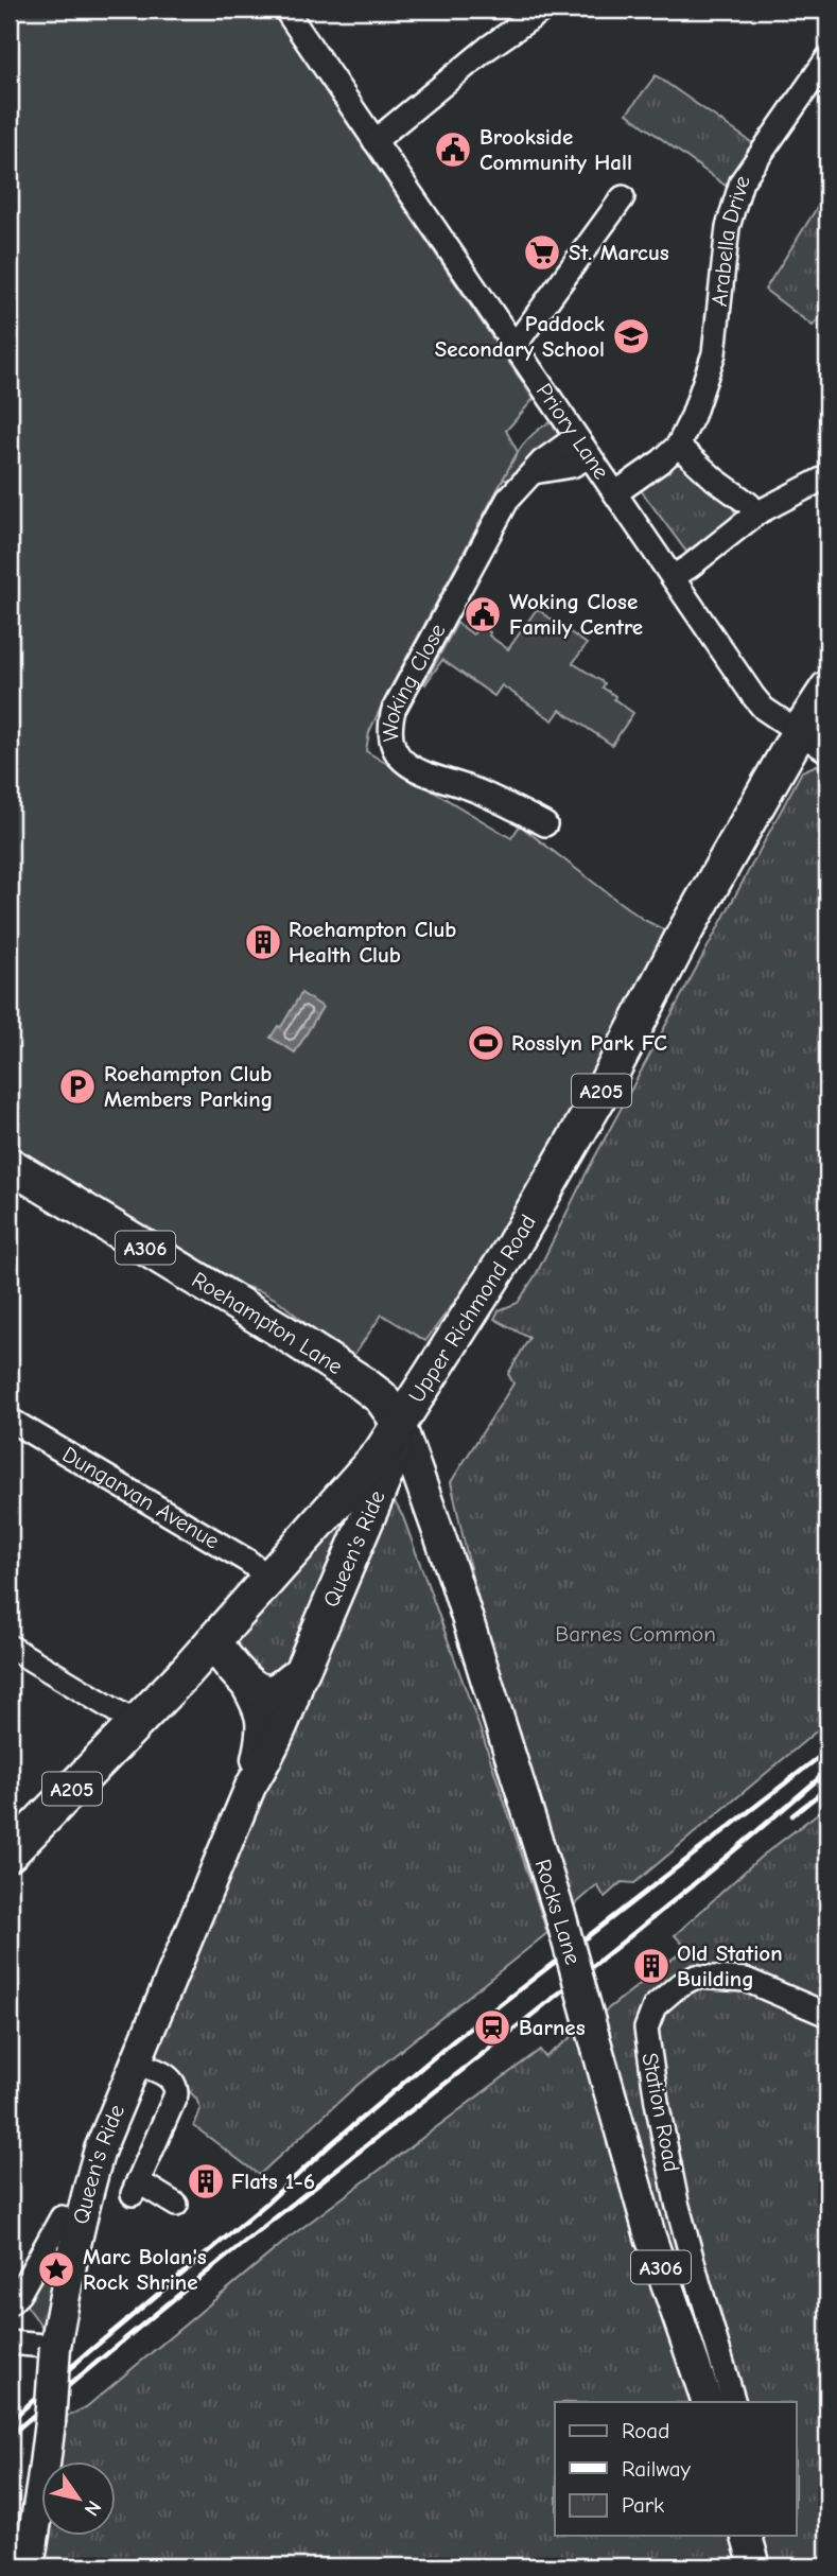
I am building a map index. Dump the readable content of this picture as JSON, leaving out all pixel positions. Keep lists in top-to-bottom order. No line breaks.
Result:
{"streets":{"highway":["A205","A306","Upper Richmond Road","Roehampton Lane","Queen's Ride"],"main road":["Rocks Lane"],"street":["Arabella Drive","Priory Lane","Woking Close","Dungarvan Avenue","Station Road"]},"crossings":[["Arabella Drive","Priory Lane"],["Priory Lane","Woking Close"],["Priory Lane","Upper Richmond Road"],["Upper Richmond Road","Roehampton Lane"],["Upper Richmond Road","Dungarvan Avenue"],["Upper Richmond Road","Queen's Ride"],["Upper Richmond Road","Rocks Lane"],["Roehampton Lane","Queen's Ride"],["Roehampton Lane","Rocks Lane"],["Queen's Ride","Rocks Lane"]],"parks":["Barnes Common"],"places":{"public building":["Brookside Community Hall","Woking Close Family Centre"],"supermarket":["St. Marcus"],"school or university":["Paddock Secondary School"],"building":["Roehampton Club Health Club","Old Station Building","Flats 1-6"],"sports":["Rosslyn Park FC"],"parking":["Roehampton Club Members Parking"],"station":["Barnes"],"place":["Marc Bolan's Rock Shrine"]},"legend":["Road","Railway","Park"],"north":"bottom right"}
